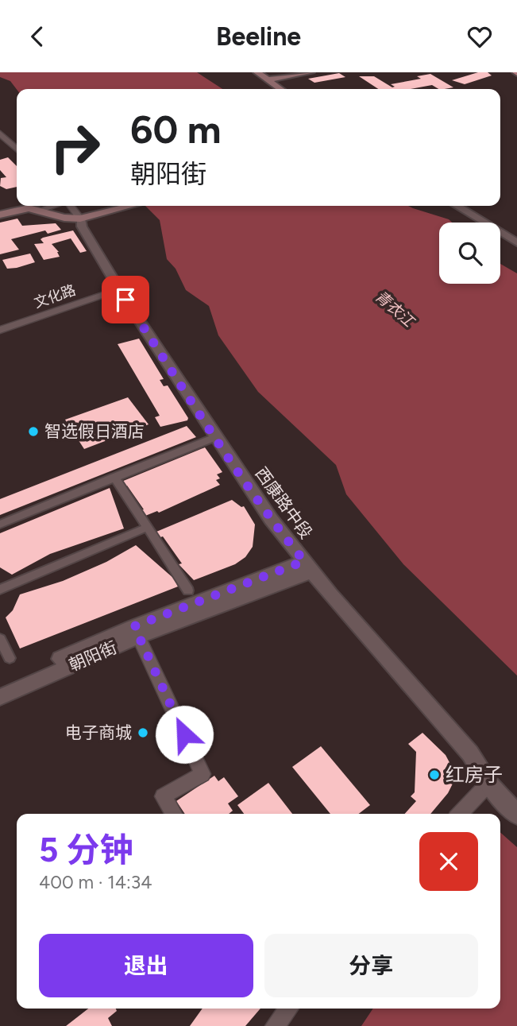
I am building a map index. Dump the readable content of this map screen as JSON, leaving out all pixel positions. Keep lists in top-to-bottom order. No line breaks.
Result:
{"streets":{"street":["文化路","西康路中段","朝阳街"]},"crossings":[["文化路","西康路中段"],["西康路中段","朝阳街"]],"water":["青衣江"],"places":["智选假日酒店","电子商城","红房子"],"page":{"header":"Beeline","turn":["60 m","朝阳街"],"heading":["5 分钟","400 m · 14:34"],"buttons":["退出","分享"]}}
